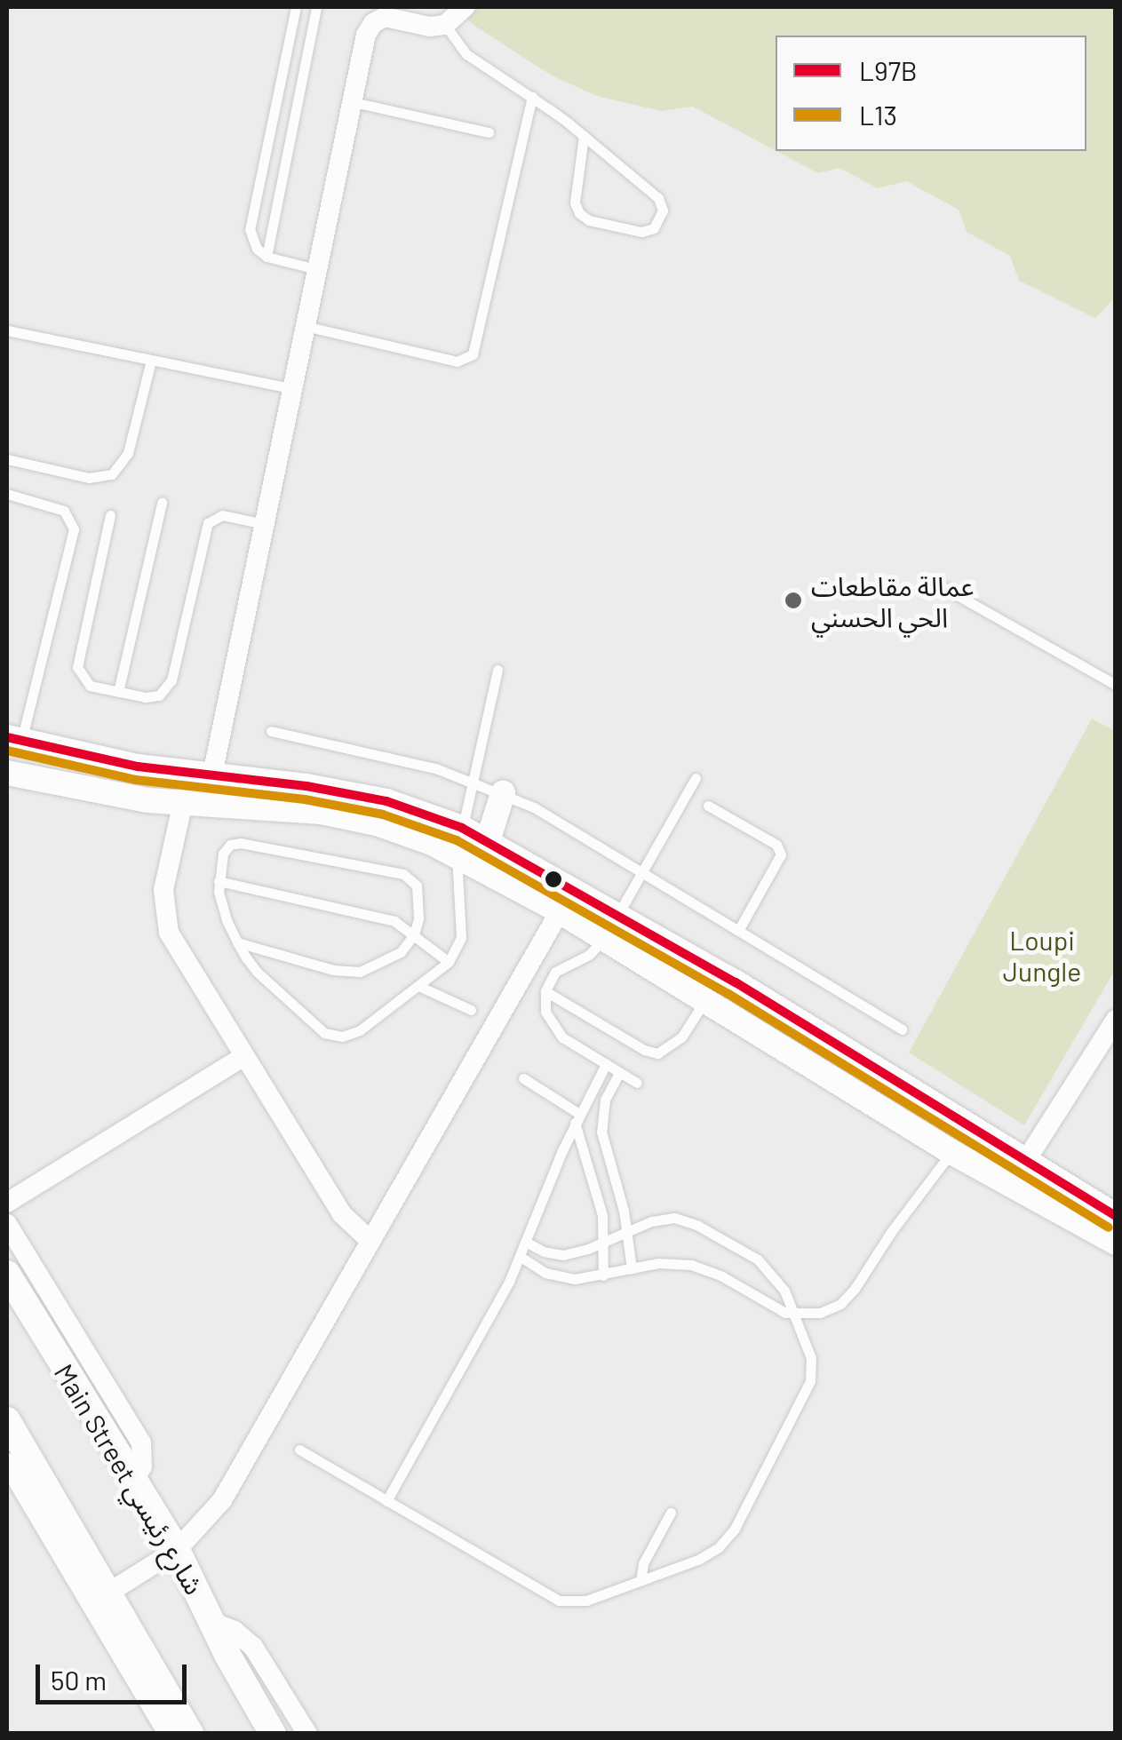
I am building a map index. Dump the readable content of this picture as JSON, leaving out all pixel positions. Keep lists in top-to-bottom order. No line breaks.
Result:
{"streets":{"main road":["Main Street شارع رئيسي"]},"parks":["Loupi Jungle"],"places":["عمالة مقاطعات الحي الحسني"],"lines":["transit line L97B","transit line L13"],"legend":["L97B","L13"],"scale_bar":"50 m"}
